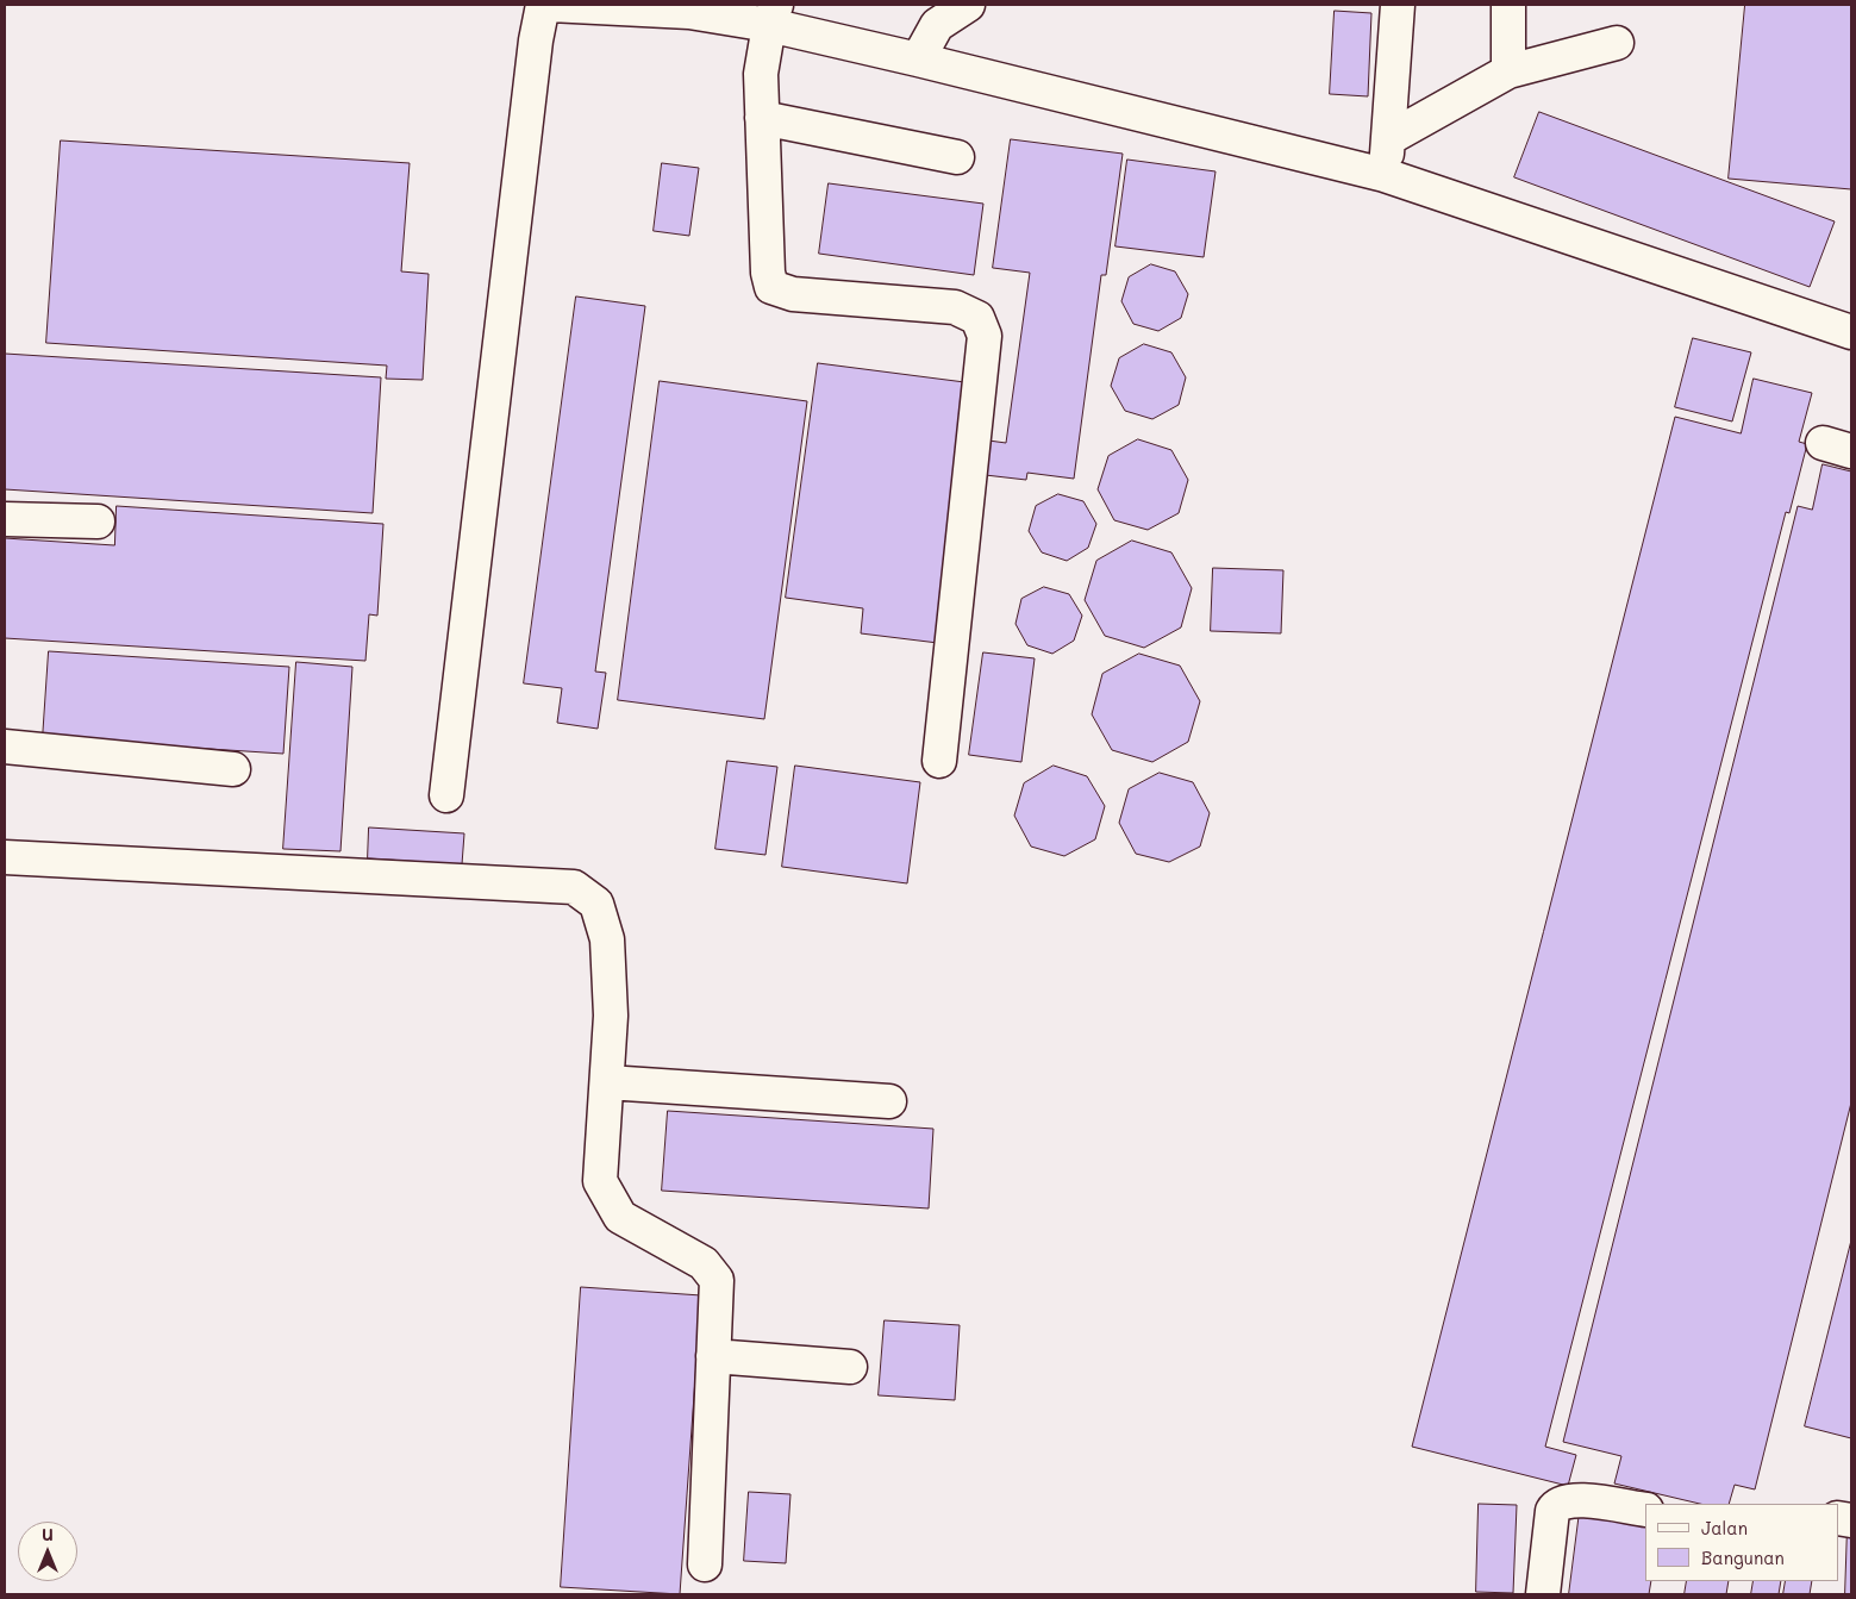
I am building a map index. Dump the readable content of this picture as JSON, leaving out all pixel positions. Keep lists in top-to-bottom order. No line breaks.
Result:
{"legend":["Jalan","Bangunan"],"north":"top"}
